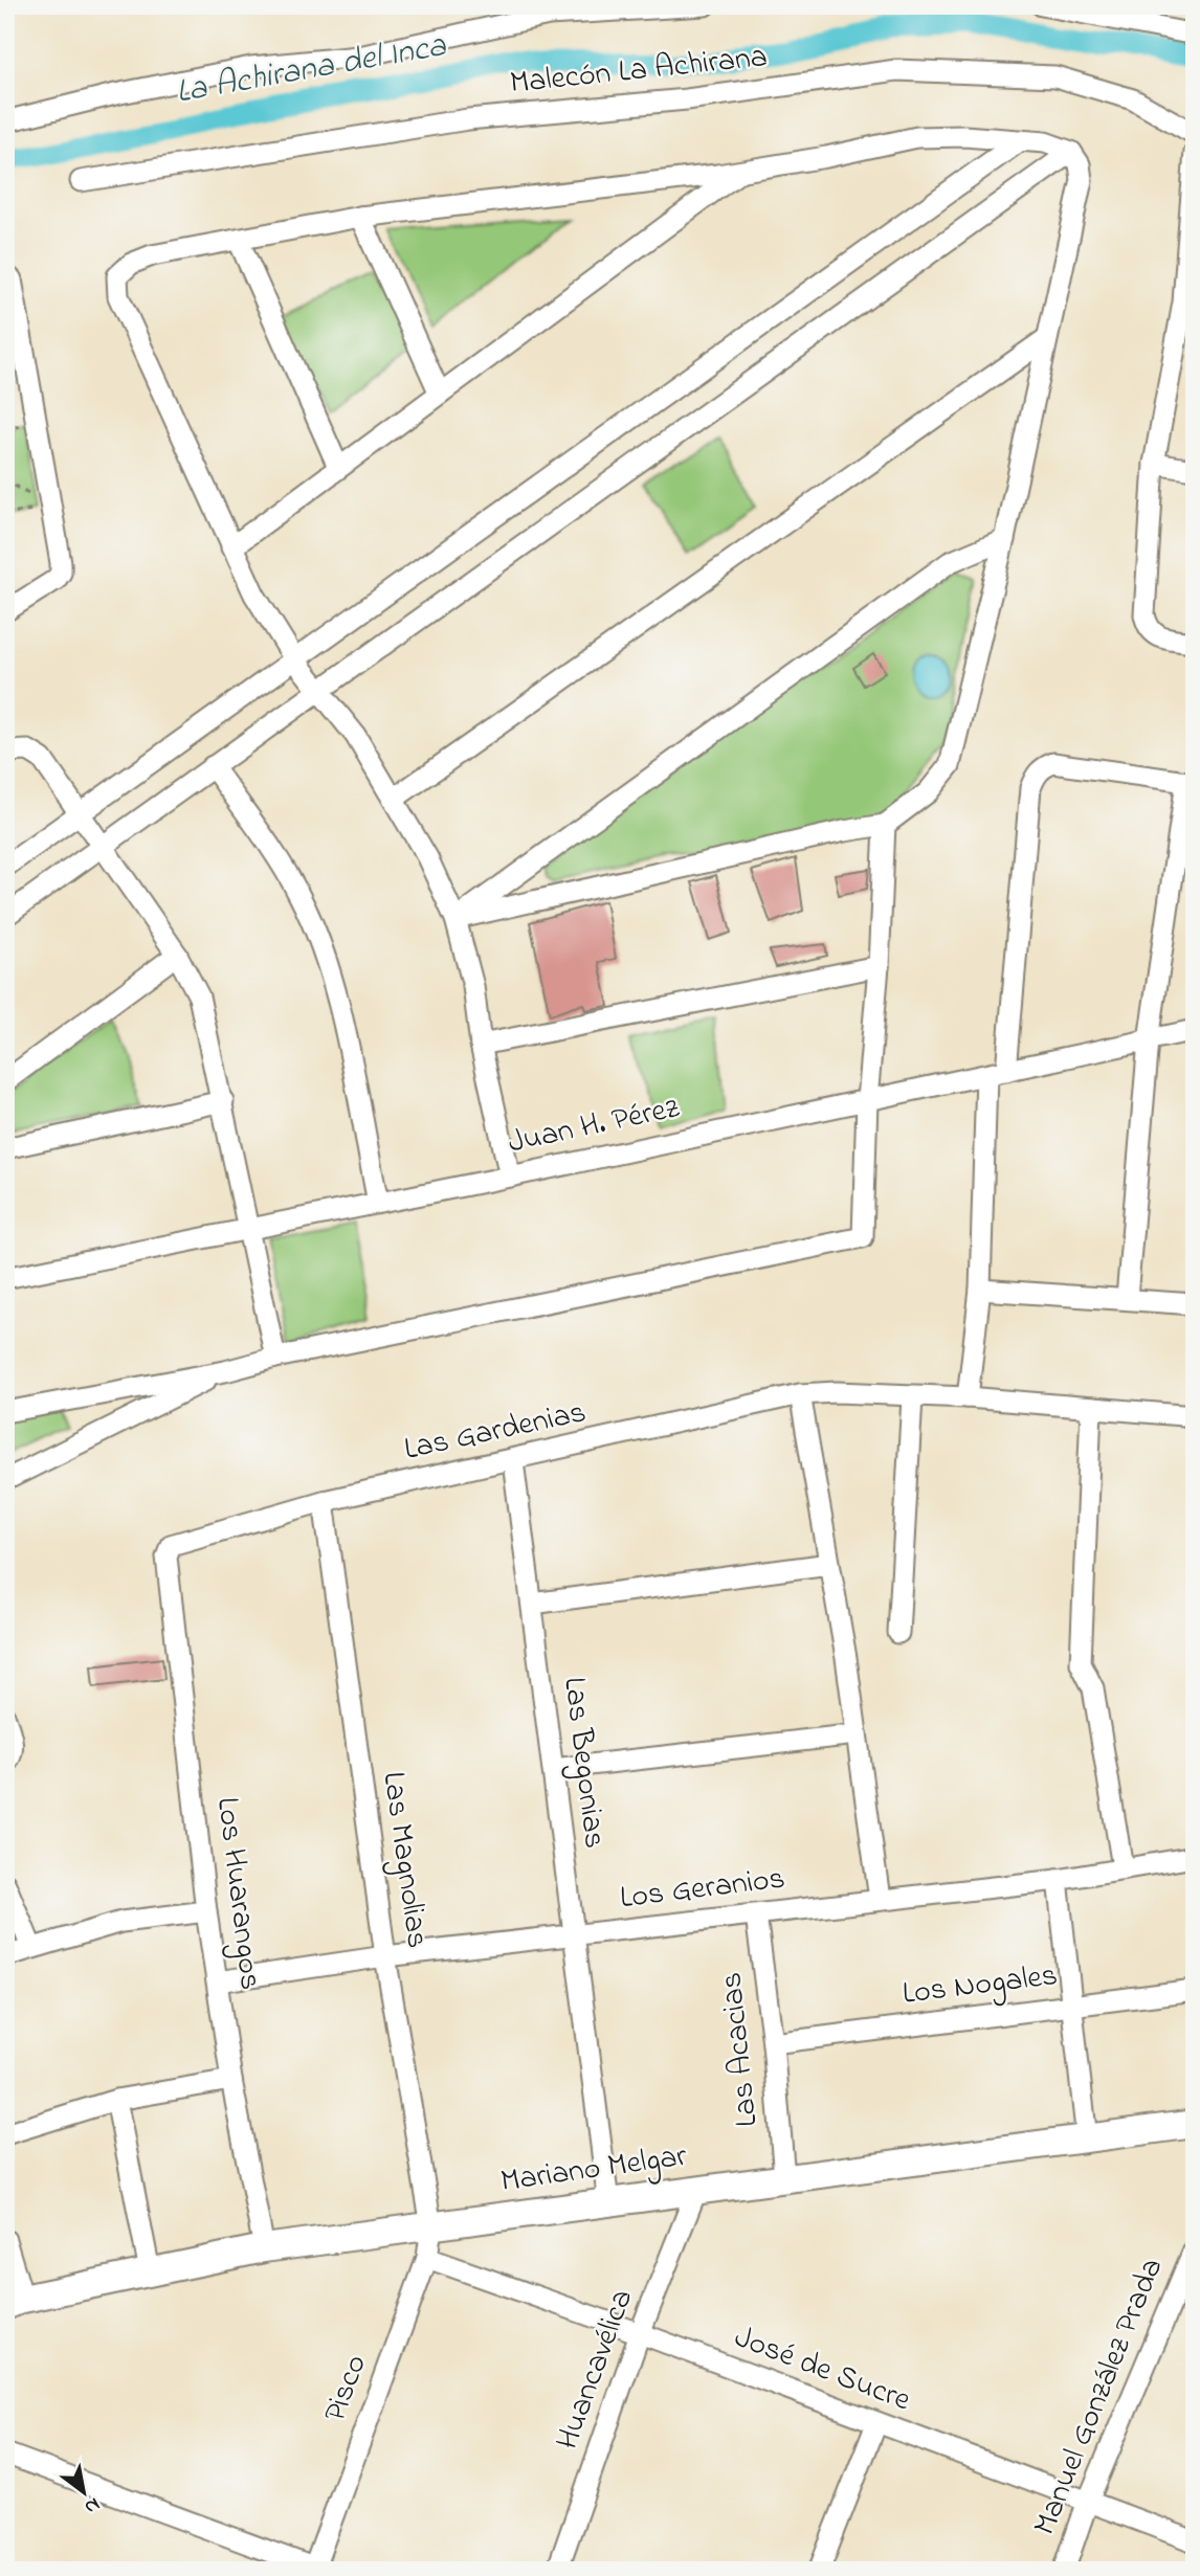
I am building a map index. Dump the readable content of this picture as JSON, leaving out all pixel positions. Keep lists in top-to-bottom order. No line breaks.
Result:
{"streets":{"main road":["Mariano Melgar"],"street":["Malecón La Achirana","Juan H. Pérez","Las Gardenias","Las Begonias","Las Magnolias","Los Geranios","Los Huarangos","Los Nogales","Las Acacias","Huancavélica","José de Sucre","Pisco","Manuel González Prada"]},"crossings":[["Las Gardenias","Las Begonias"],["Las Gardenias","Las Magnolias"],["Las Gardenias","Los Huarangos"],["Las Begonias","Los Geranios"],["Las Begonias","Mariano Melgar"],["Las Magnolias","Los Geranios"],["Las Magnolias","Mariano Melgar"],["Las Magnolias","Pisco"],["Los Geranios","Los Huarangos"],["Los Geranios","Las Acacias"],["Los Huarangos","Mariano Melgar"],["Los Nogales","Las Acacias"],["Las Acacias","Mariano Melgar"],["Mariano Melgar","Huancavélica"],["Mariano Melgar","Pisco"],["Huancavélica","José de Sucre"],["José de Sucre","Pisco"],["José de Sucre","Manuel González Prada"]],"water":["La Achirana del Inca"],"north":"bottom right"}
